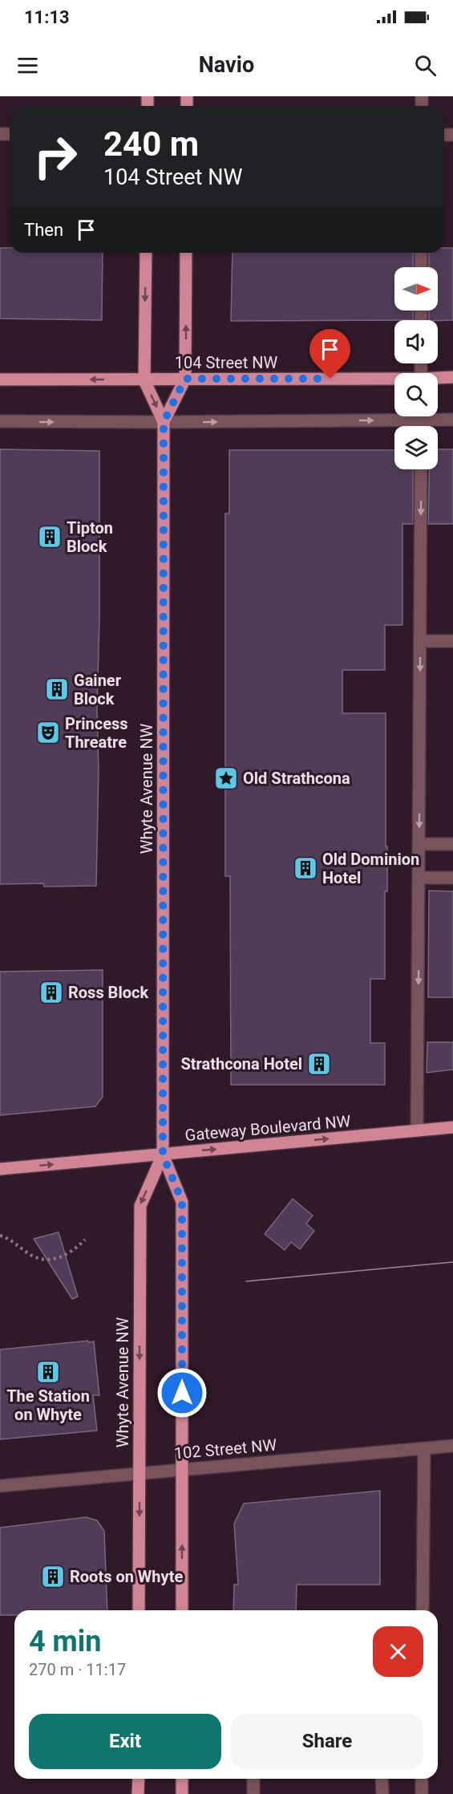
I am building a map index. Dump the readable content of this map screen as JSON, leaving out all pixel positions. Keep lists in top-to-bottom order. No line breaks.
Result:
{"streets":{"main road":["104 Street NW","Whyte Avenue NW","Gateway Boulevard NW"],"street":["102 Street NW"]},"crossings":[["104 Street NW","Whyte Avenue NW"],["Whyte Avenue NW","Gateway Boulevard NW"],["Whyte Avenue NW","102 Street NW"]],"one_way":["104 Street NW","Gateway Boulevard NW"],"places":{"building":["Tipton Block","Gainer Block","Old Dominion Hotel","Ross Block","Strathcona Hotel","The Station on Whyte","Roots on Whyte"],"theatre":["Princess Threatre"],"place":["Old Strathcona"]},"north":"right","page":{"status":"11:13","header":"Navio","turn":["240 m","104 Street NW"],"then":"Then","heading":["4 min","270 m · 11:17"],"buttons":["Exit","Share"]}}
